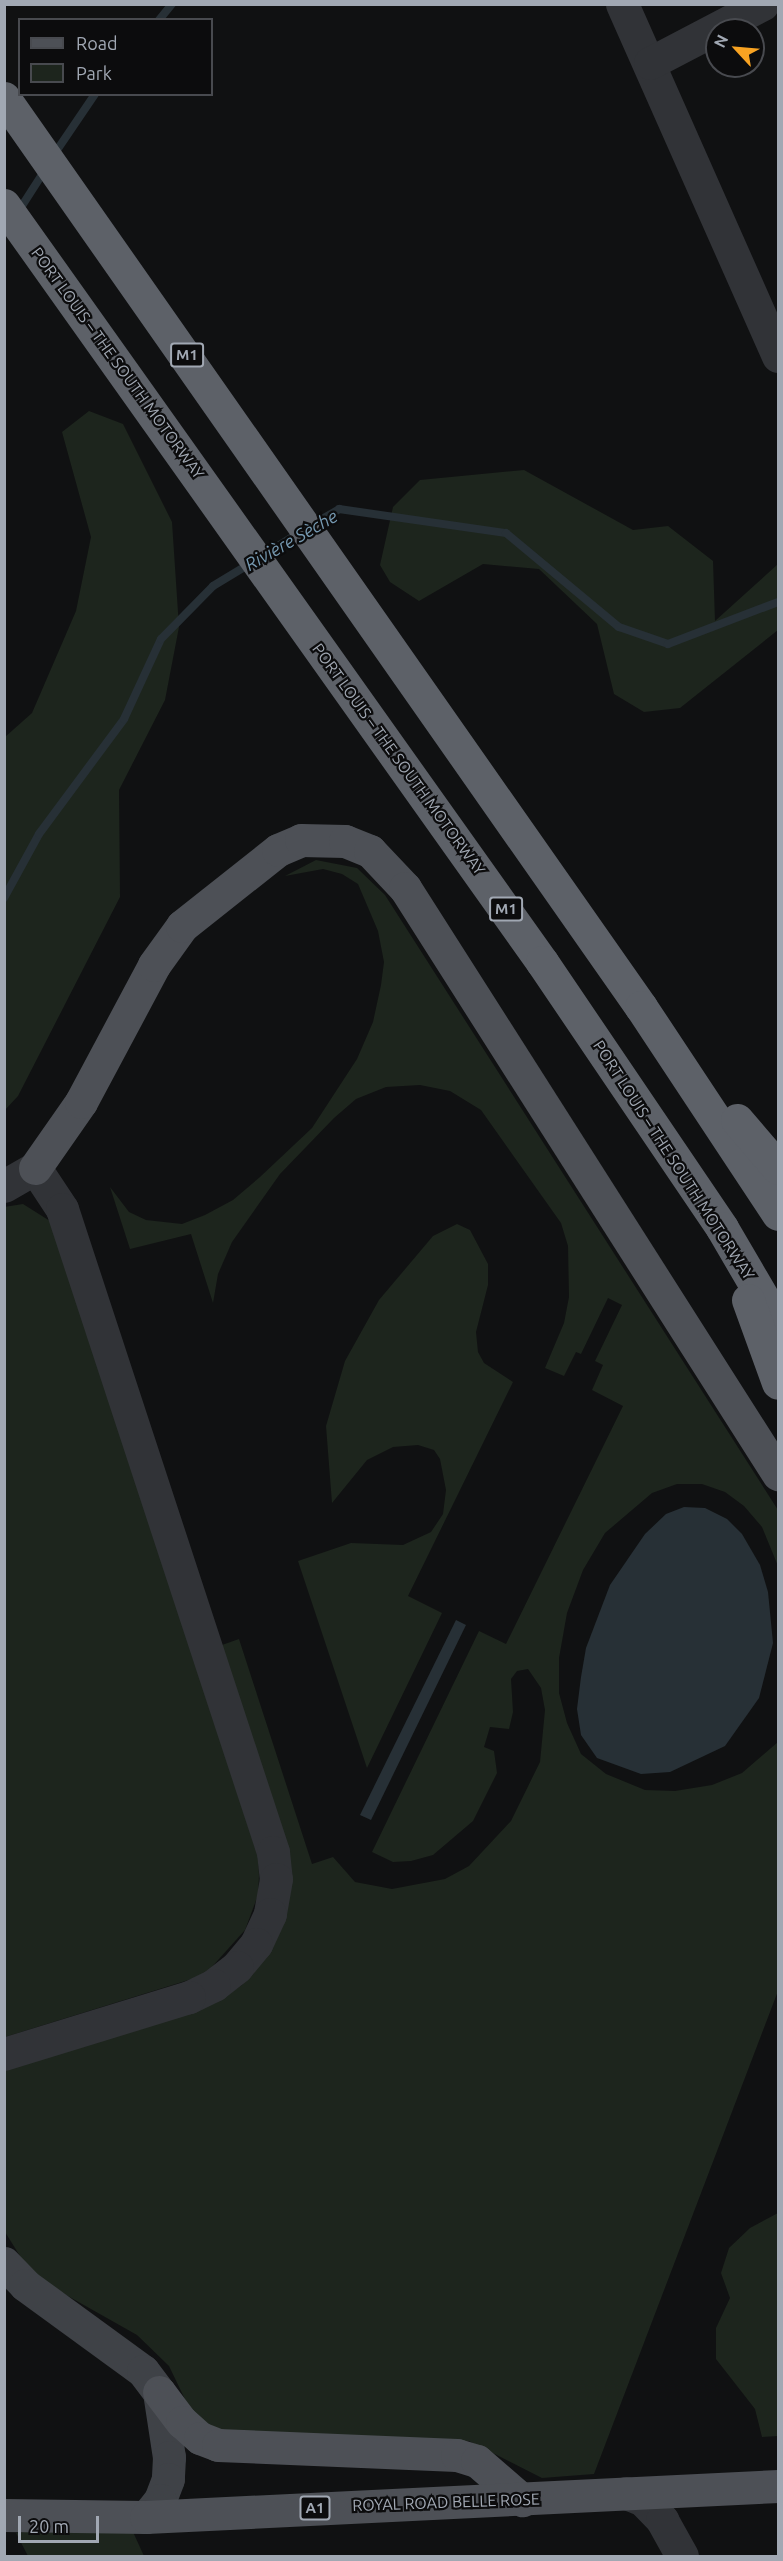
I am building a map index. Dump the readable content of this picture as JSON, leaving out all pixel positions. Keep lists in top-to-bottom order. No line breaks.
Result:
{"streets":{"highway":["M1","PORT LOUIS – THE SOUTH MOTORWAY"],"main road":["ROYAL ROAD BELLE ROSE","A1"]},"water":["Rivière Sèche"],"legend":["Road","Park"],"scale_bar":"20 m","north":"top left"}
